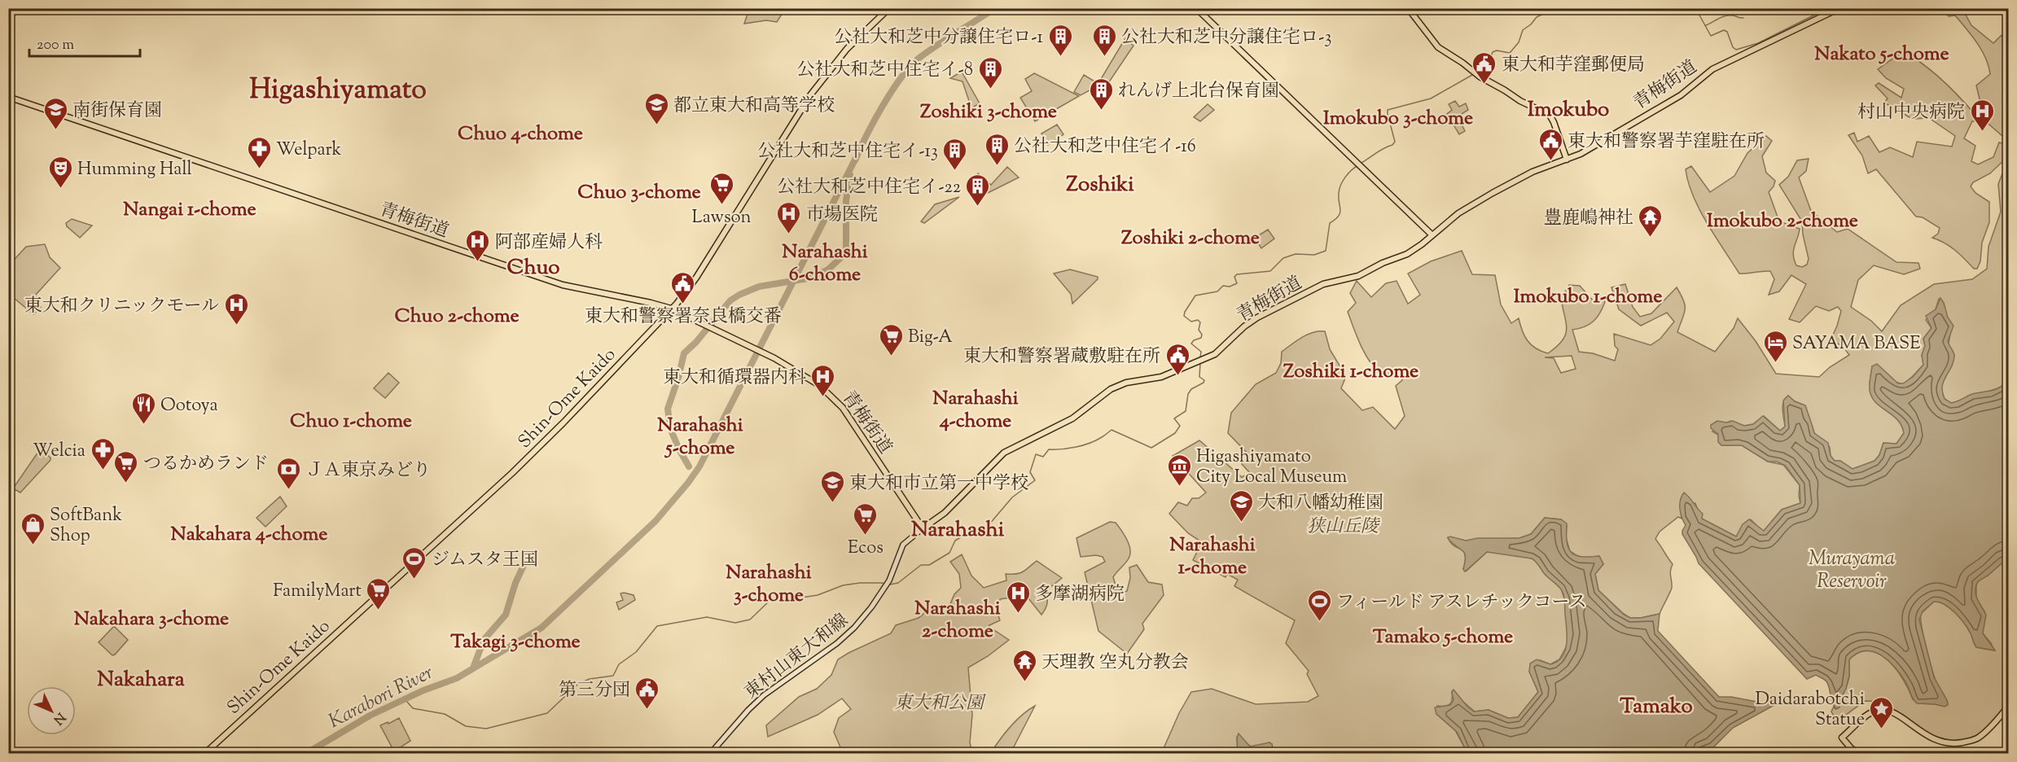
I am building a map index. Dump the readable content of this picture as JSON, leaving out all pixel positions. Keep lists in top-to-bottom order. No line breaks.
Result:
{"streets":{"main road":["青梅街道","Shin-Ome Kaido","東村山東大和線"]},"crossings":[["青梅街道","Shin-Ome Kaido"],["青梅街道","東村山東大和線"]],"districts":["Nakato 5-chome","Higashiyamato","Imokubo","Zoshiki 3-chome","Imokubo 3-chome","Chuo 4-chome","Zoshiki","Chuo 3-chome","Nangai 1-chome","Imokubo 2-chome","Zoshiki 2-chome","Narahashi 6-chome","Chuo","Imokubo 1-chome","Chuo 2-chome","Zoshiki 1-chome","Narahashi 4-chome","Chuo 1-chome","Narahashi 5-chome","Narahashi","Nakahara 4-chome","Narahashi 1-chome","Narahashi 3-chome","Narahashi 2-chome","Nakahara 3-chome","Tamako 5-chome","Takagi 3-chome","Nakahara","Tamako"],"water":["Murayama Reservoir","Karabori River"],"parks":["狭山丘陵","東大和公園"],"places":{"building":["公社大和芝中分譲住宅ロ-1","公社大和芝中分譲住宅ロ-3","公社大和芝中住宅イ-8","れんげ上北台保育園","公社大和芝中住宅イ-16","公社大和芝中住宅イ-13","公社大和芝中住宅イ-22"],"public building":["東大和芋窪郵便局","東大和警察署芋窪駐在所","東大和警察署奈良橋交番","東大和警察署蔵敷駐在所","第三分団"],"school or university":["都立東大和高等学校","南街保育園","東大和市立第一中学校","大和八幡幼稚園"],"hospital":["村山中央病院","市場医院","阿部産婦人科","東大和クリニックモール","東大和循環器内科","多摩湖病院"],"pharmacy":["Welpark","Welcia"],"theatre":["Humming Hall"],"supermarket":["Lawson","Big-A","つるかめランド","Ecos","FamilyMart"],"temple":["豊鹿嶋神社","天理教 空丸分教会"],"hotel":["SAYAMA BASE"],"restaurant":["Ootoya"],"museum":["Higashiyamato City Local Museum"],"bank":["ＪＡ東京みどり"],"shop":["SoftBank Shop"],"sports":["ジムスタ王国","フィールド アスレチックコース"],"place":["Daidarabotchi Statue"]},"scale_bar":"200 m","north":"bottom right"}
